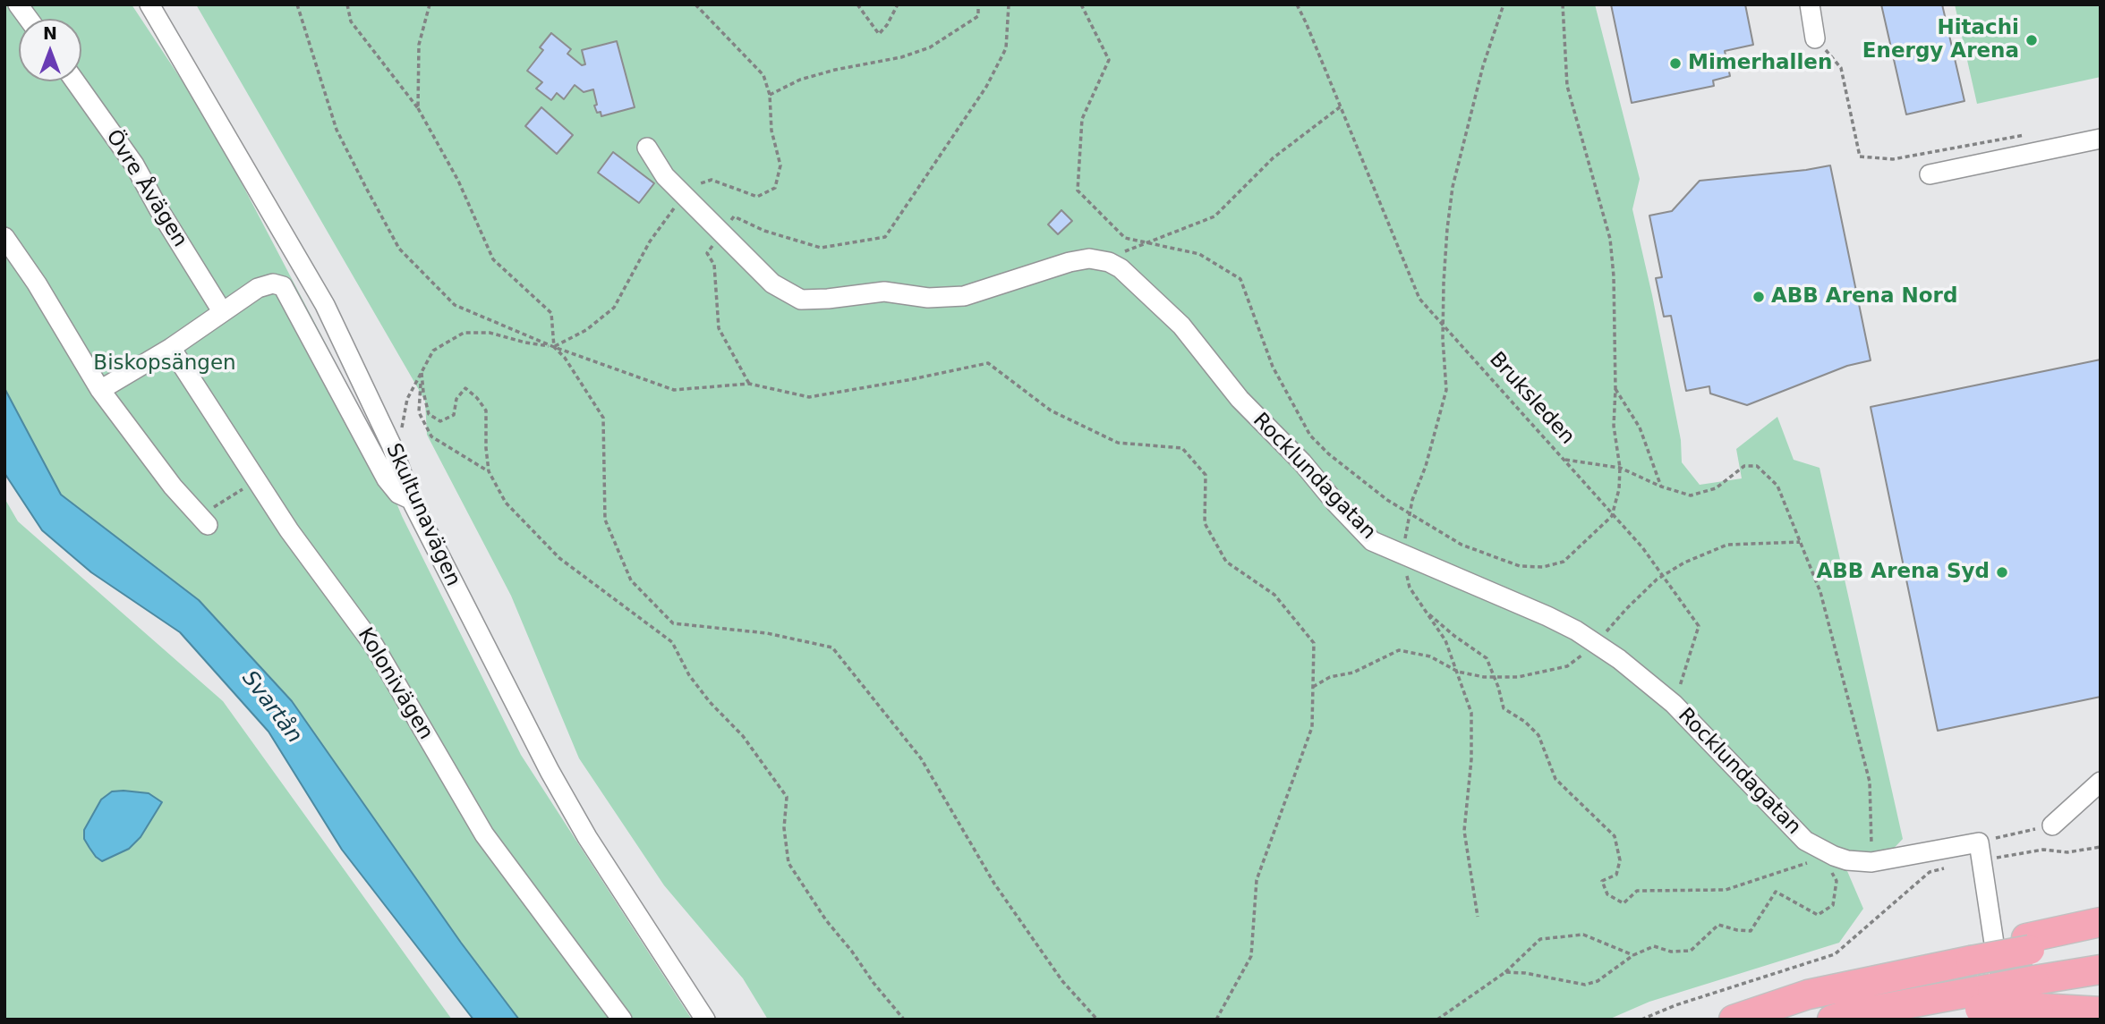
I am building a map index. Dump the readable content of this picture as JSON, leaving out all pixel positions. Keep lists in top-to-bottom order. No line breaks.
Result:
{"streets":{"street":["Övre Åvägen","Rocklundagatan","Skultunavägen","Kolonivägen"],"path":["Bruksleden"]},"crossings":[["Bruksleden","Rocklundagatan"]],"water":["Svartån"],"parks":["Biskopsängen"],"places":["Hitachi Energy Arena","Mimerhallen","ABB Arena Nord","ABB Arena Syd"],"north":"top"}
